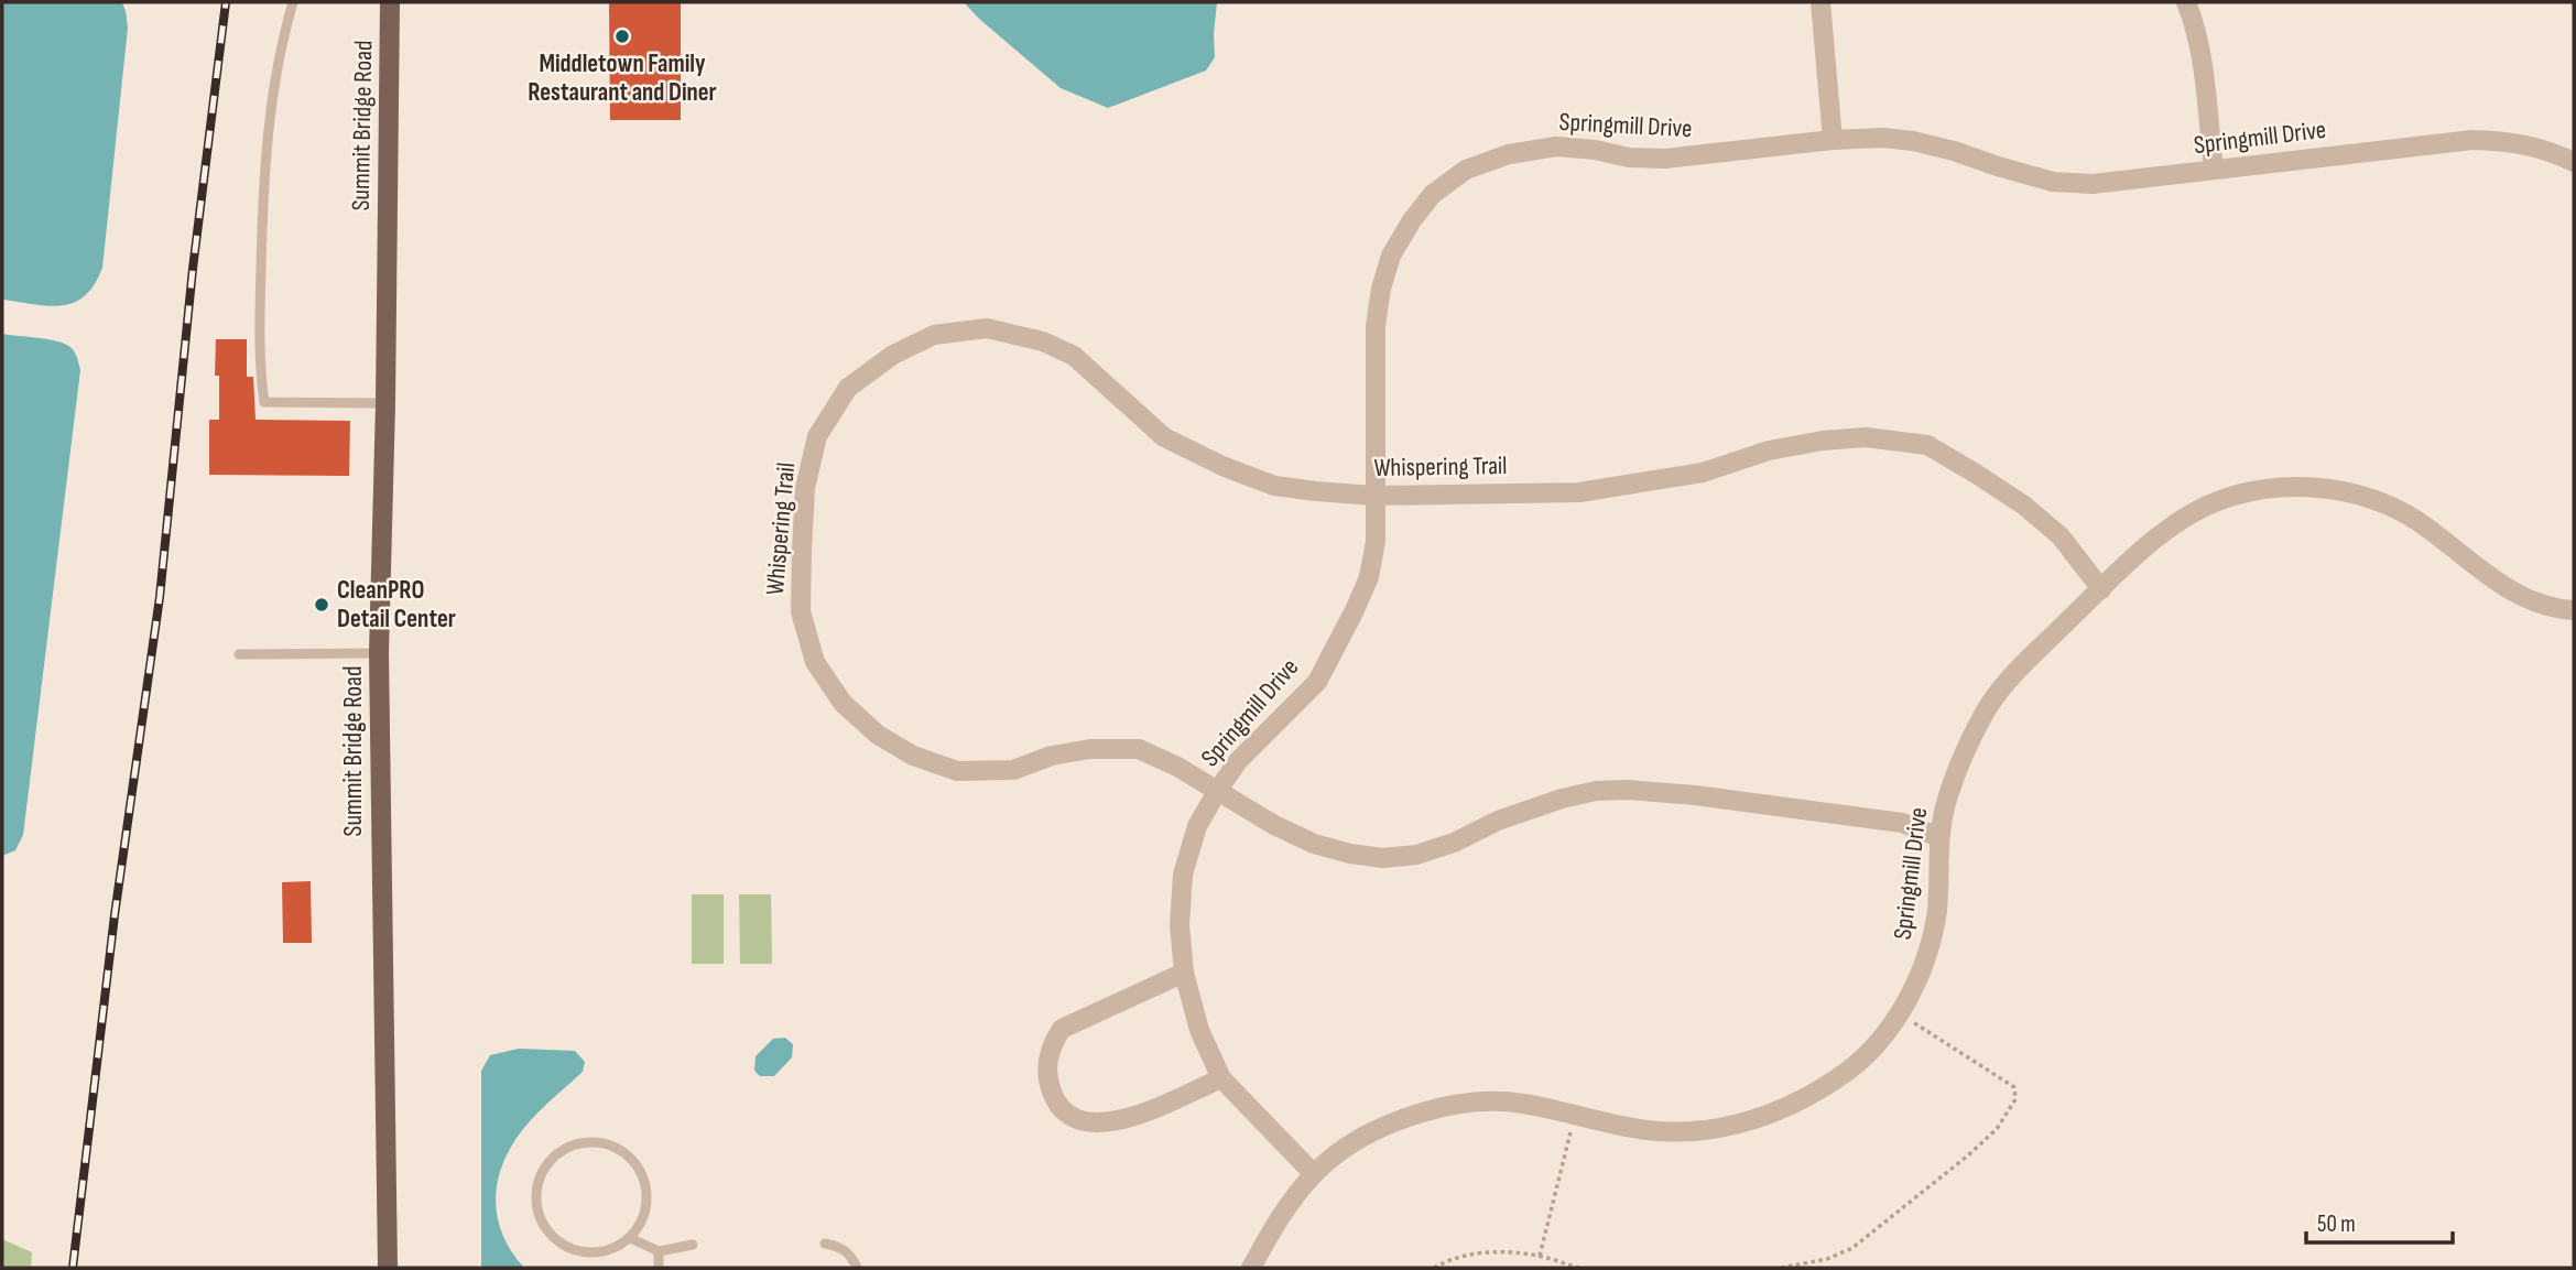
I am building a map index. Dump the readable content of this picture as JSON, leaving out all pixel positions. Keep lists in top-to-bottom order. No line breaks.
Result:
{"streets":{"main road":["Summit Bridge Road"],"street":["Springmill Drive","Whispering Trail"]},"crossings":[["Springmill Drive","Whispering Trail"]],"places":["Middletown Family Restaurant and Diner","CleanPRO Detail Center"],"scale_bar":"50 m"}
